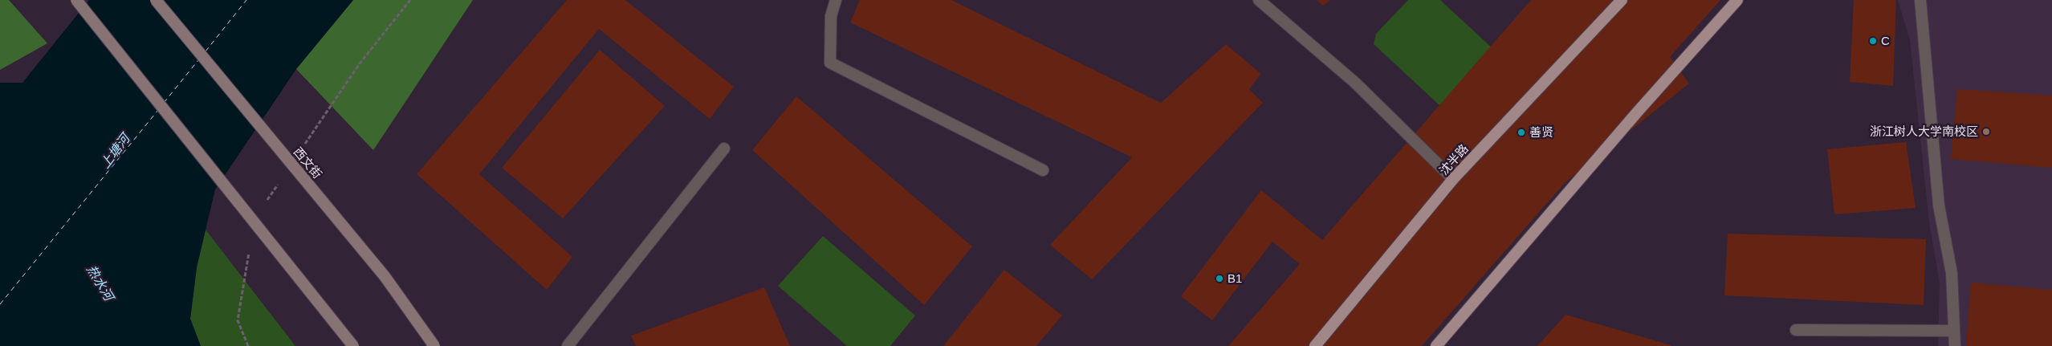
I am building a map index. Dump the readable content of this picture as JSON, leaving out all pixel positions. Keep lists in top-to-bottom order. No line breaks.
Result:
{"streets":{"main road":["沈半路","西文街"]},"water":["上塘河","热水河"],"places":["C","浙江树人大学南校区","善贤","B1"]}
